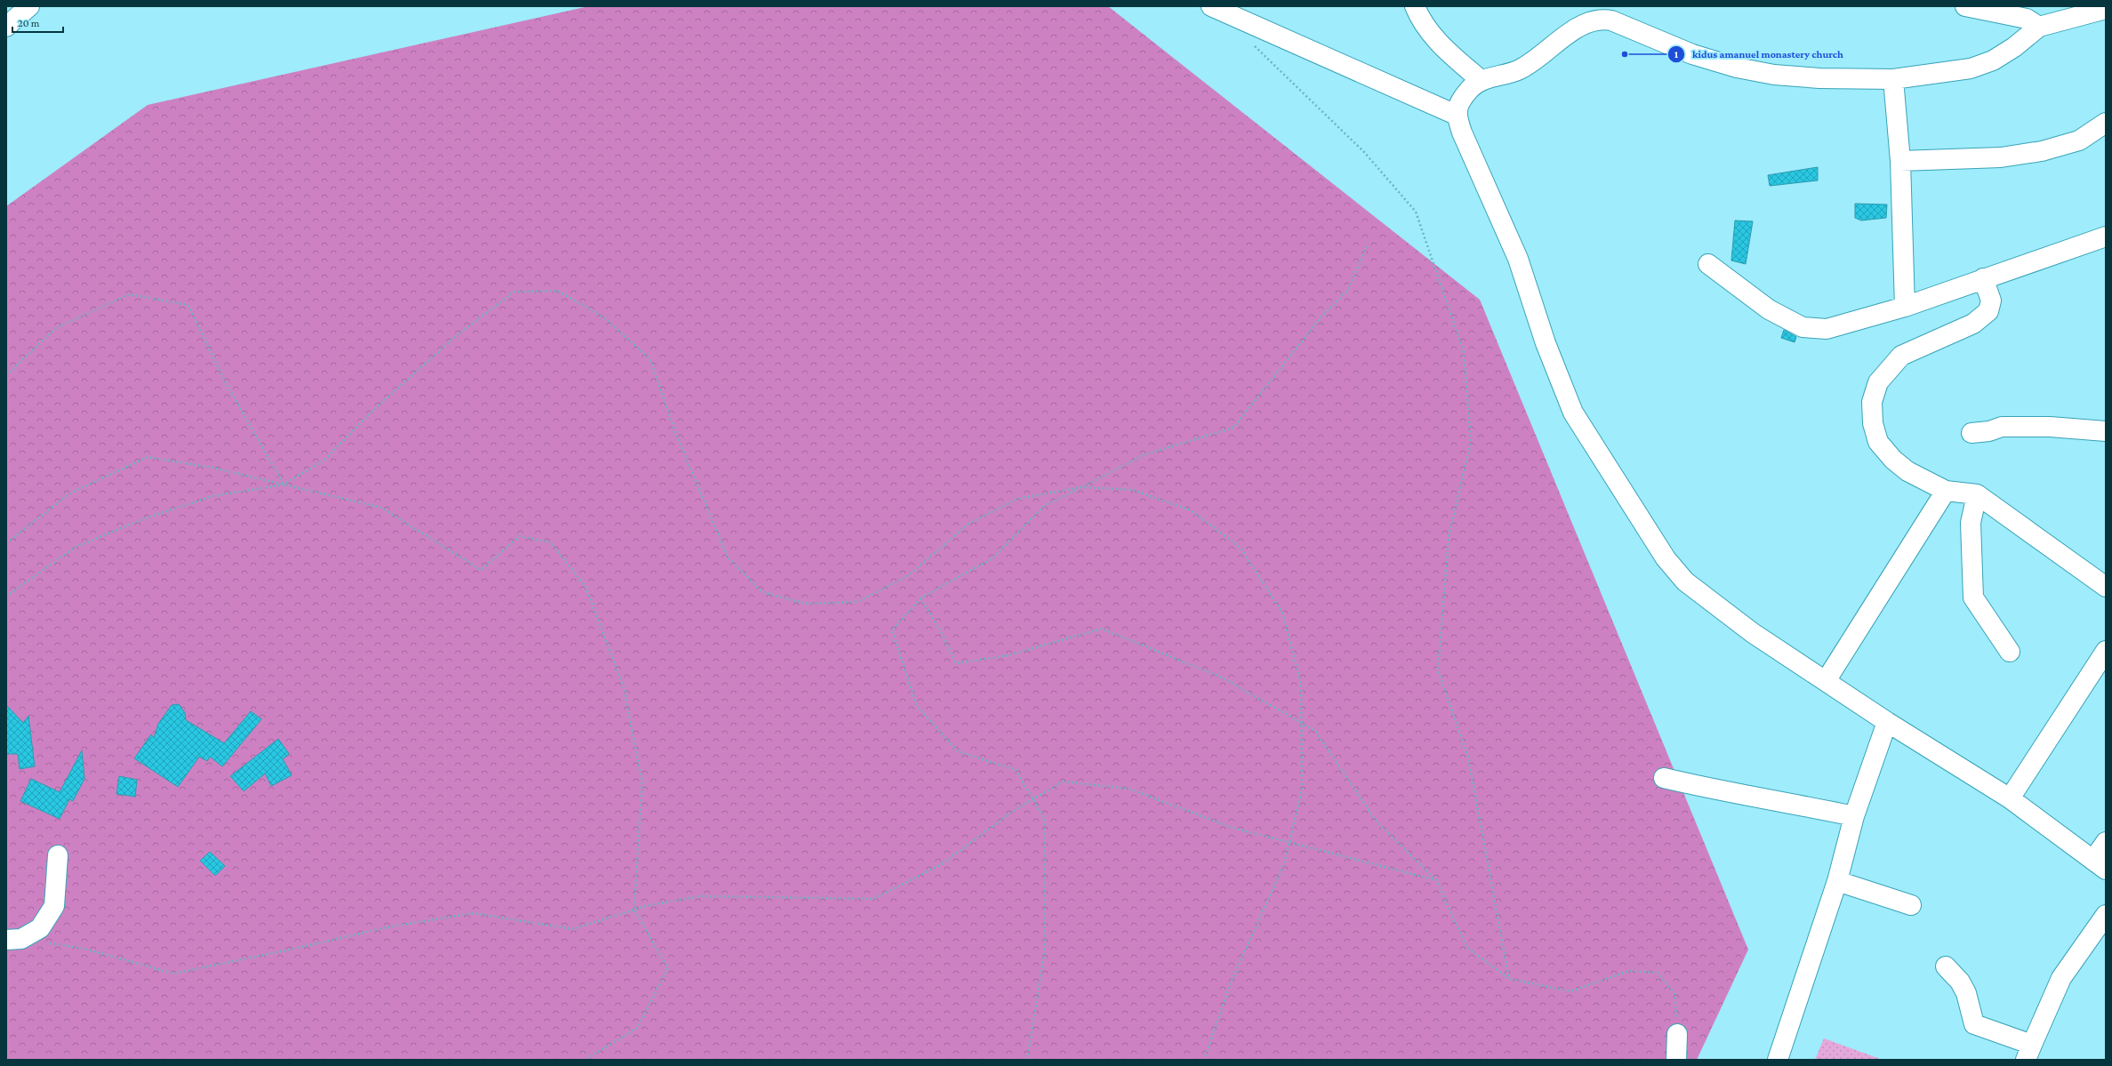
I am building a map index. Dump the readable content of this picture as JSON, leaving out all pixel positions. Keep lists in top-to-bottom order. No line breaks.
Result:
{"places":["kidus amanuel monastery church"],"scale_bar":"20 m"}
